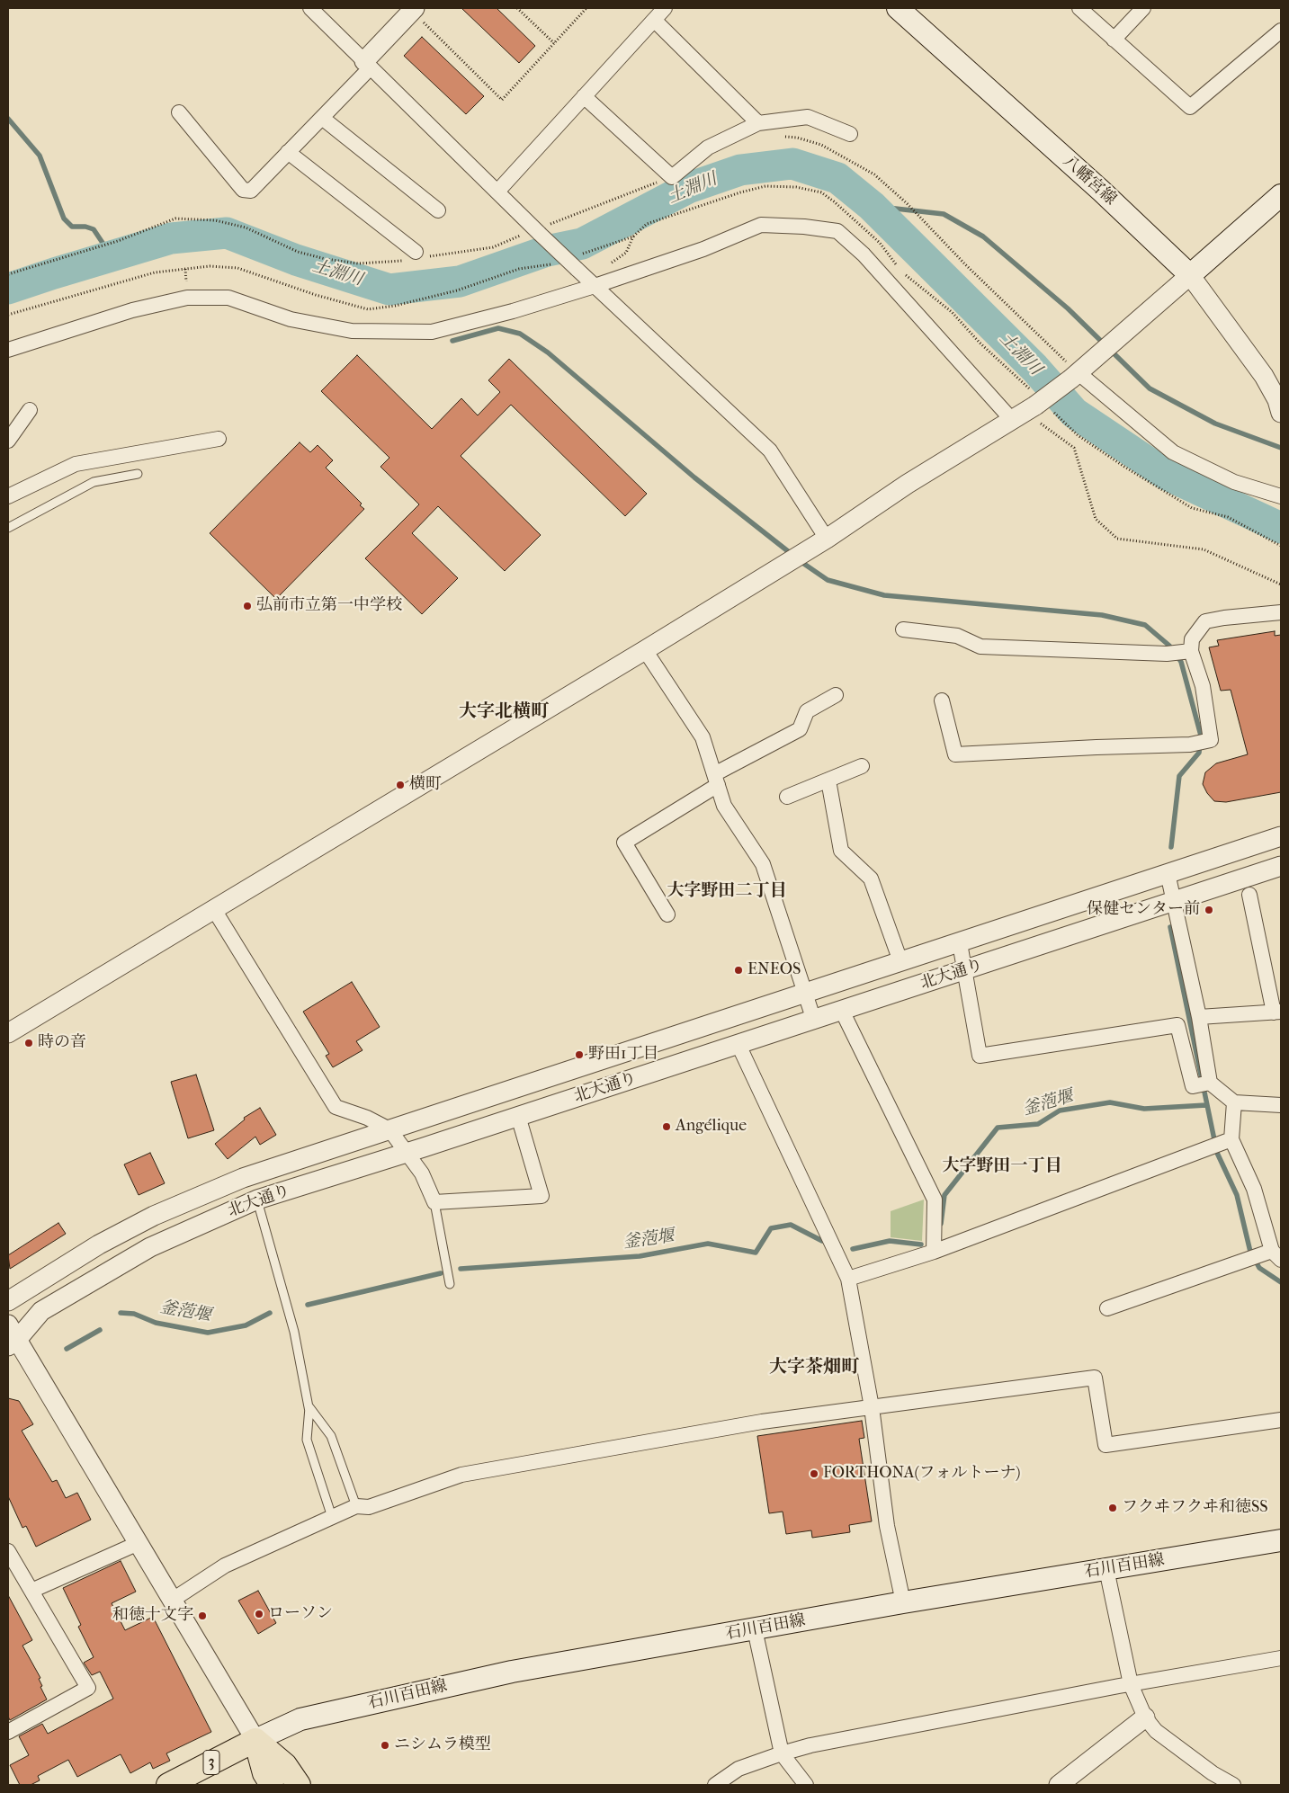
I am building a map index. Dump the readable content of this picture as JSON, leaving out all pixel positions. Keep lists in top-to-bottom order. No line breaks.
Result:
{"streets":{"main road":["八幡宮線","石川百田線","3"],"street":["北大通り"]},"crossings":[["石川百田線","3"]],"districts":["大字北横町","大字野田二丁目","大字野田一丁目","大字茶畑町"],"water":["土淵川","釜萢堰"],"places":["弘前市立第一中学校","横町","保健センター前","ENEOS","時の音","野田1丁目","Angélique","FORTHONA(フォルトーナ)","フクヰフクヰ和徳SS","ローソン","和徳十文字","ニシムラ模型"]}
